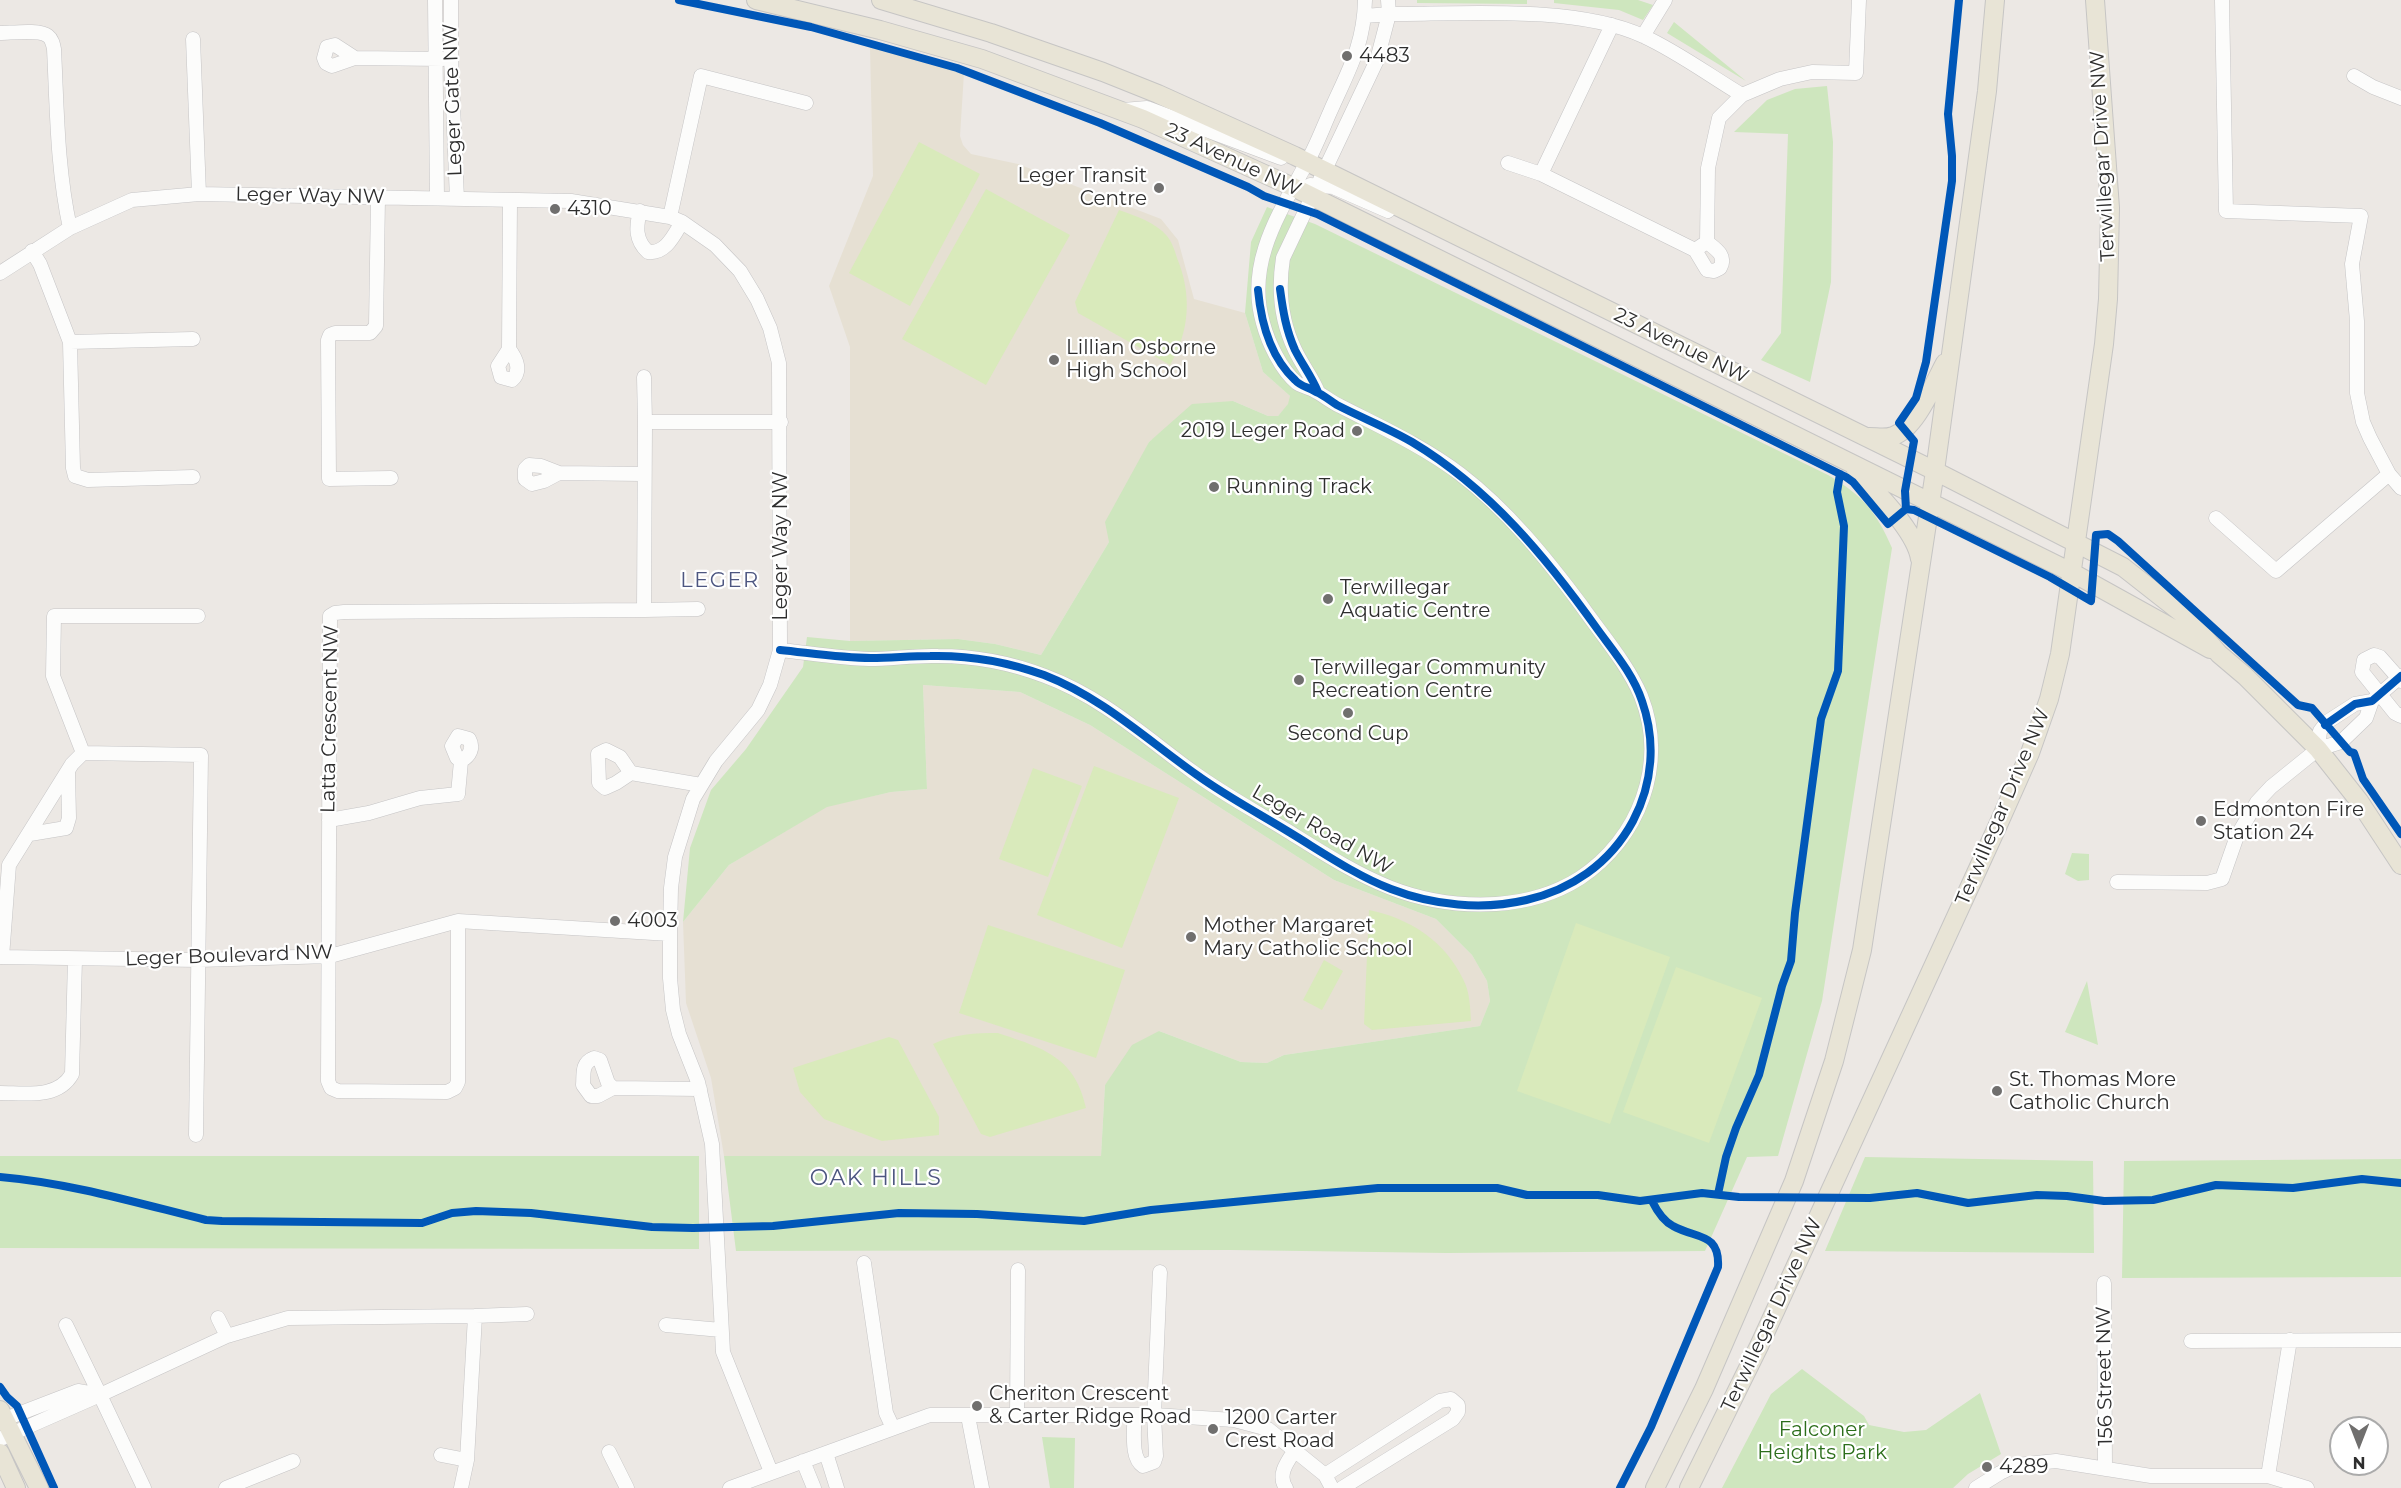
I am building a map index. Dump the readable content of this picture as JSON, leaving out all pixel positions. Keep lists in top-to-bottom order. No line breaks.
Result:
{"streets":{"main road":["Terwillegar Drive NW","23 Avenue NW"],"street":["Leger Gate NW","Leger Way NW","Latta Crescent NW","Leger Road NW","Leger Boulevard NW","156 Street NW"]},"crossings":[["Leger Gate NW","Leger Way NW"],["Terwillegar Drive NW","23 Avenue NW"],["23 Avenue NW","Leger Road NW"],["Leger Way NW","Leger Road NW"],["Leger Way NW","Leger Boulevard NW"],["Latta Crescent NW","Leger Boulevard NW"]],"districts":["LEGER","OAK HILLS"],"parks":["Falconer Heights Park"],"places":["4483","Leger Transit Centre","4310","Lillian Osborne High School","2019 Leger Road","Running Track","Terwillegar Aquatic Centre","Terwillegar Community Recreation Centre","Second Cup","Edmonton Fire Station 24","4003","Mother Margaret Mary Catholic School","St. Thomas More Catholic Church","Cheriton Crescent & Carter Ridge Road","1200 Carter Crest Road","4289"],"north":"bottom"}
